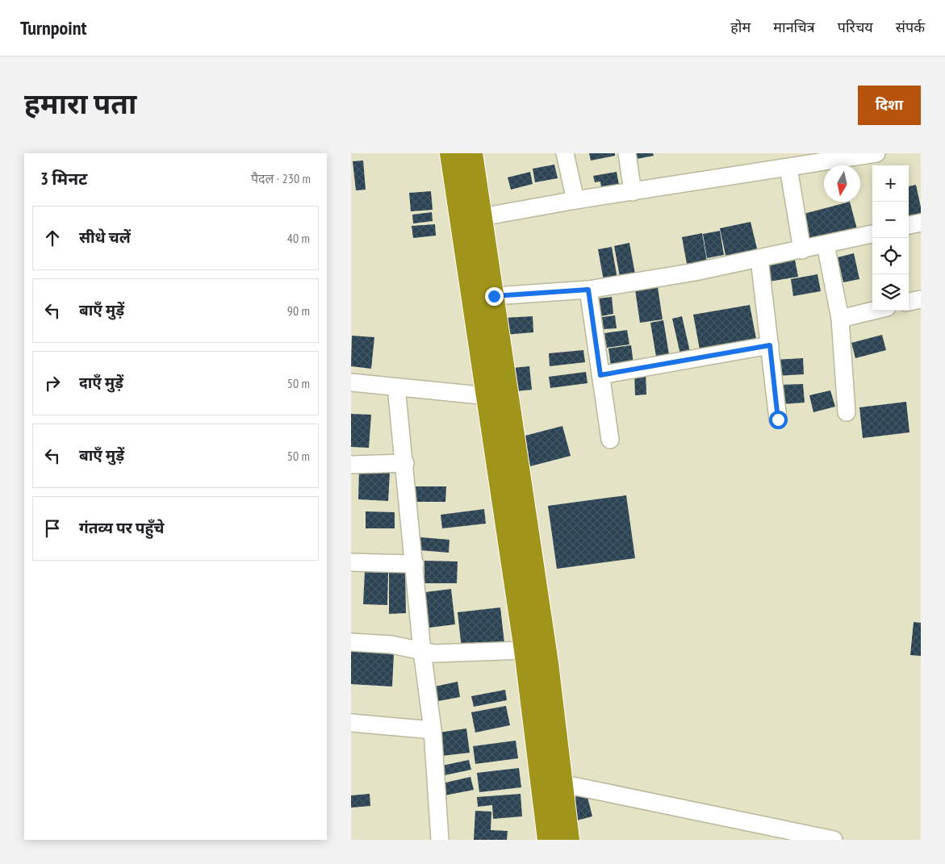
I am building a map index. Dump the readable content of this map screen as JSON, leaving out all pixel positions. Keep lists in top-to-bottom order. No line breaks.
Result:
{"north":"bottom","page":{"header":"Turnpoint","nav":["होम","मानचित्र","परिचय","संपर्क"],"title":"हमारा पता","buttons":"दिशा","heading":["3 मिनट","पैदल · 230 m"],"map_buttons":["+","−"],"list":[["सीधे चलें","40 m"],["बाएँ मुड़ें","90 m"],["दाएँ मुड़ें","50 m"],["बाएँ मुड़ें","50 m"],"गंतव्य पर पहुँचे"]}}
